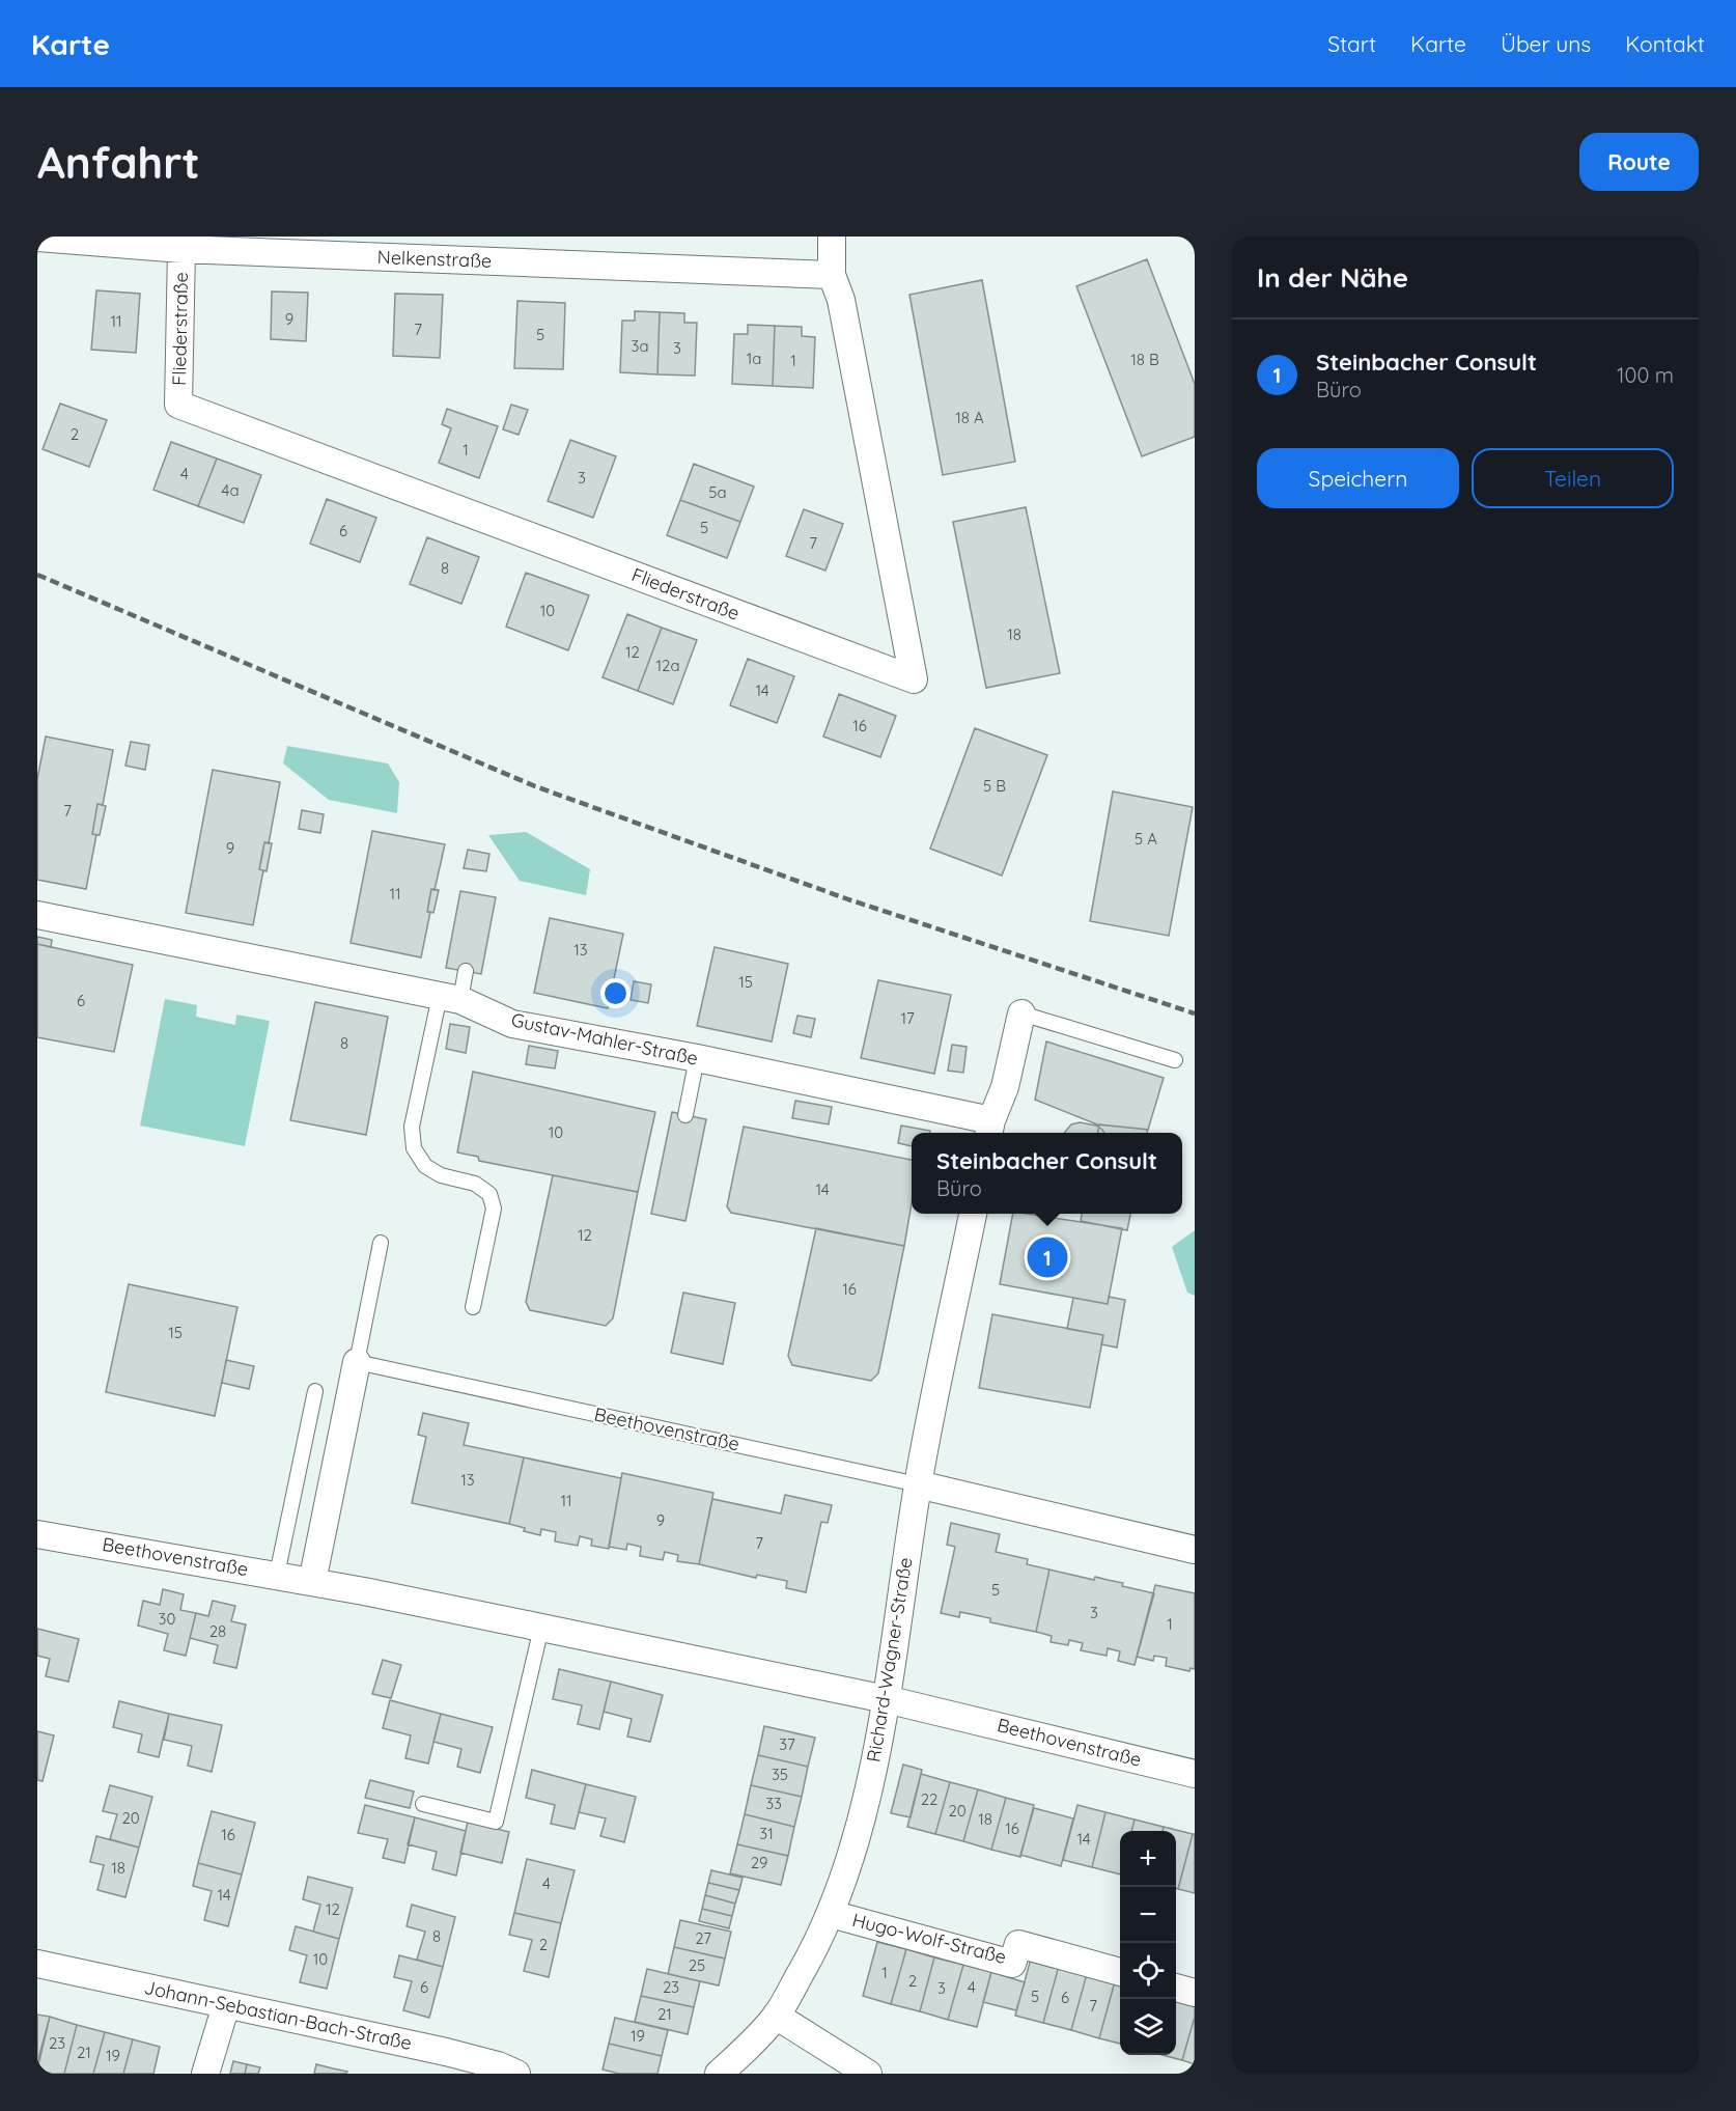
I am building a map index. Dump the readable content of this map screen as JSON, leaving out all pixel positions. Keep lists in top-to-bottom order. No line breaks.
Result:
{"streets":{"street":["Nelkenstraße","Fliederstraße","Gustav-Mahler-Straße","Beethovenstraße","Richard-Wagner-Straße","Hugo-Wolf-Straße","Johann-Sebastian-Bach-Straße"]},"crossings":[["Nelkenstraße","Fliederstraße"],["Beethovenstraße","Richard-Wagner-Straße"],["Richard-Wagner-Straße","Hugo-Wolf-Straße"]],"house_numbers":["9","11","7","5","3a","3","1a","18 B","1","18 A","2","1","4","3","4a","5a","5","6","7","8","10","18","12","12a","14","16","5 B","7","5 A","9","11","13","15","6","17","8","10","14","12","16","15","13","11","9","7","5","3","30","1","28","37","35","22","33","20","20","18","16","31","16","14","29","18","4","14","12","8","27","2","10","25","1","2","6","23","4","3","5","6","7","21","19","23","21","19"],"page":{"header":"Karte","nav":["Start","Karte","Über uns","Kontakt"],"buttons":["Route",["Speichern","Teilen"]],"title":"Anfahrt","heading":"In der Nähe","list":[{"mark":"1","name":"Steinbacher Consult","note":"Büro","value":"100 m"}],"popup":["Steinbacher Consult","Büro"],"pins":"1","map_buttons":["+","−"]}}
